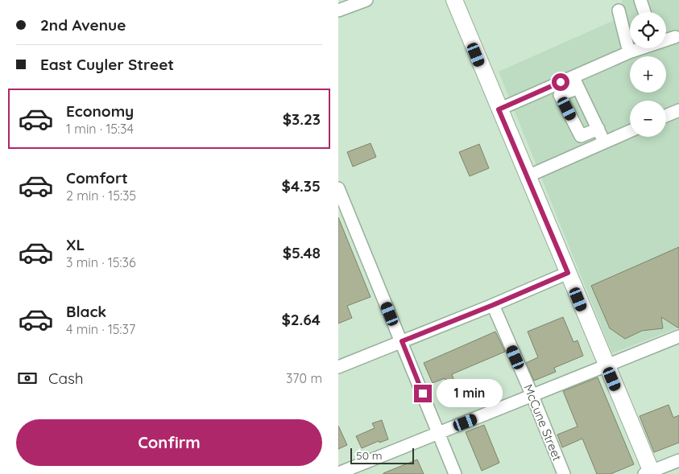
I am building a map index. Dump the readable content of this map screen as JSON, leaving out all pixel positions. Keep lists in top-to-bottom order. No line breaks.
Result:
{"streets":{"street":["McCune Street"]},"scale_bar":"50 m","page":{"banner":["2nd Avenue","East Cuyler Street"],"map_buttons":["+","−"],"list":[{"name":"Economy","note":"1 min · 15:34","value":"$3.23"},{"name":"Comfort","note":"2 min · 15:35","value":"$4.35"},{"name":"XL","note":"3 min · 15:36","value":"$5.48"},{"name":"Black","note":"4 min · 15:37","value":"$2.64"}],"pay":["Cash","370 m"],"bubble":"1 min","buttons":"Confirm","scale":"50 m"}}
